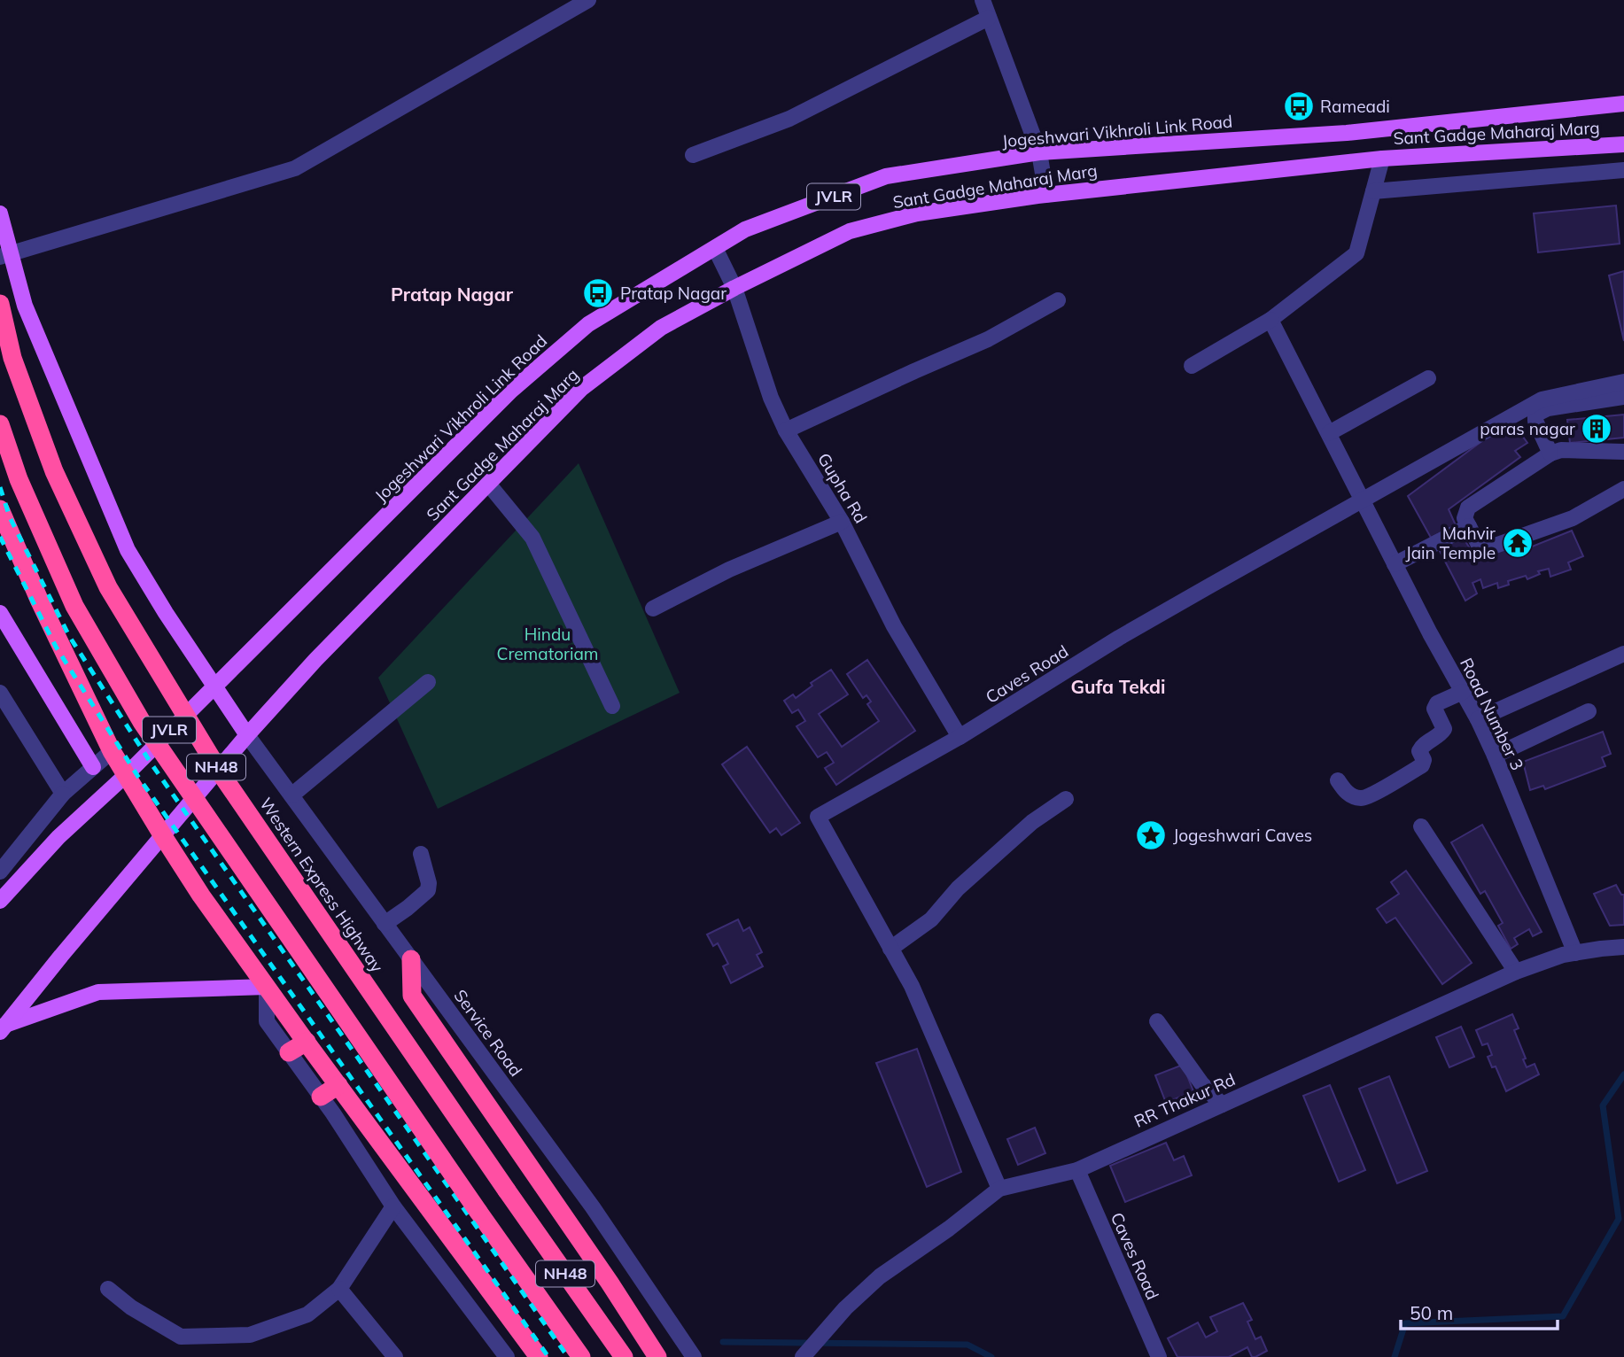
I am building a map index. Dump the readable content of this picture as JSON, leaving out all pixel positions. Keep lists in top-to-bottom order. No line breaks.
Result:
{"streets":{"highway":["NH48","Western Express Highway"],"main road":["Jogeshwari Vikhroli Link Road","Sant Gadge Maharaj Marg","JVLR"],"street":["Gupha Rd","Caves Road","Road Number 3","Service Road","RR Thakur Rd"]},"crossings":[["Jogeshwari Vikhroli Link Road","Gupha Rd"],["Sant Gadge Maharaj Marg","Gupha Rd"],["Sant Gadge Maharaj Marg","Service Road"],["Gupha Rd","Caves Road"],["Caves Road","Road Number 3"],["Caves Road","RR Thakur Rd"],["Road Number 3","RR Thakur Rd"]],"districts":["Pratap Nagar","Gufa Tekdi"],"parks":["Hindu Crematoriam"],"places":{"bus stop":["Rameadi","Pratap Nagar"],"building":["paras nagar"],"temple":["Mahvir Jain Temple"],"place":["Jogeshwari Caves"]},"scale_bar":"50 m"}
